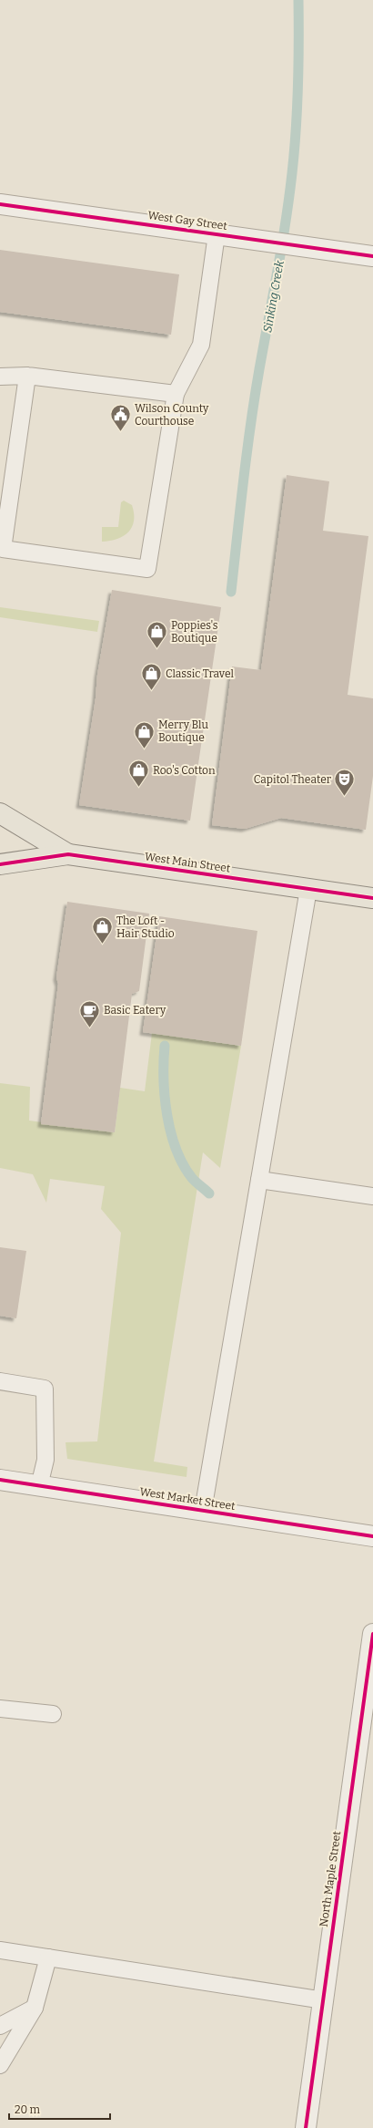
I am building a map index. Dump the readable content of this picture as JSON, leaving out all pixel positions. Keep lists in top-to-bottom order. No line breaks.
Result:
{"streets":{"main road":["West Main Street"],"street":["West Gay Street","West Market Street","North Maple Street"]},"water":["Sinking Creek"],"places":{"public building":["Wilson County Courthouse"],"shop":["Poppies's Boutique","Classic Travel","Merry Blu Boutique","Roo's Cotton","The Loft - Hair Studio"],"theatre":["Capitol Theater"],"cafe":["Basic Eatery"]},"scale_bar":"20 m"}
